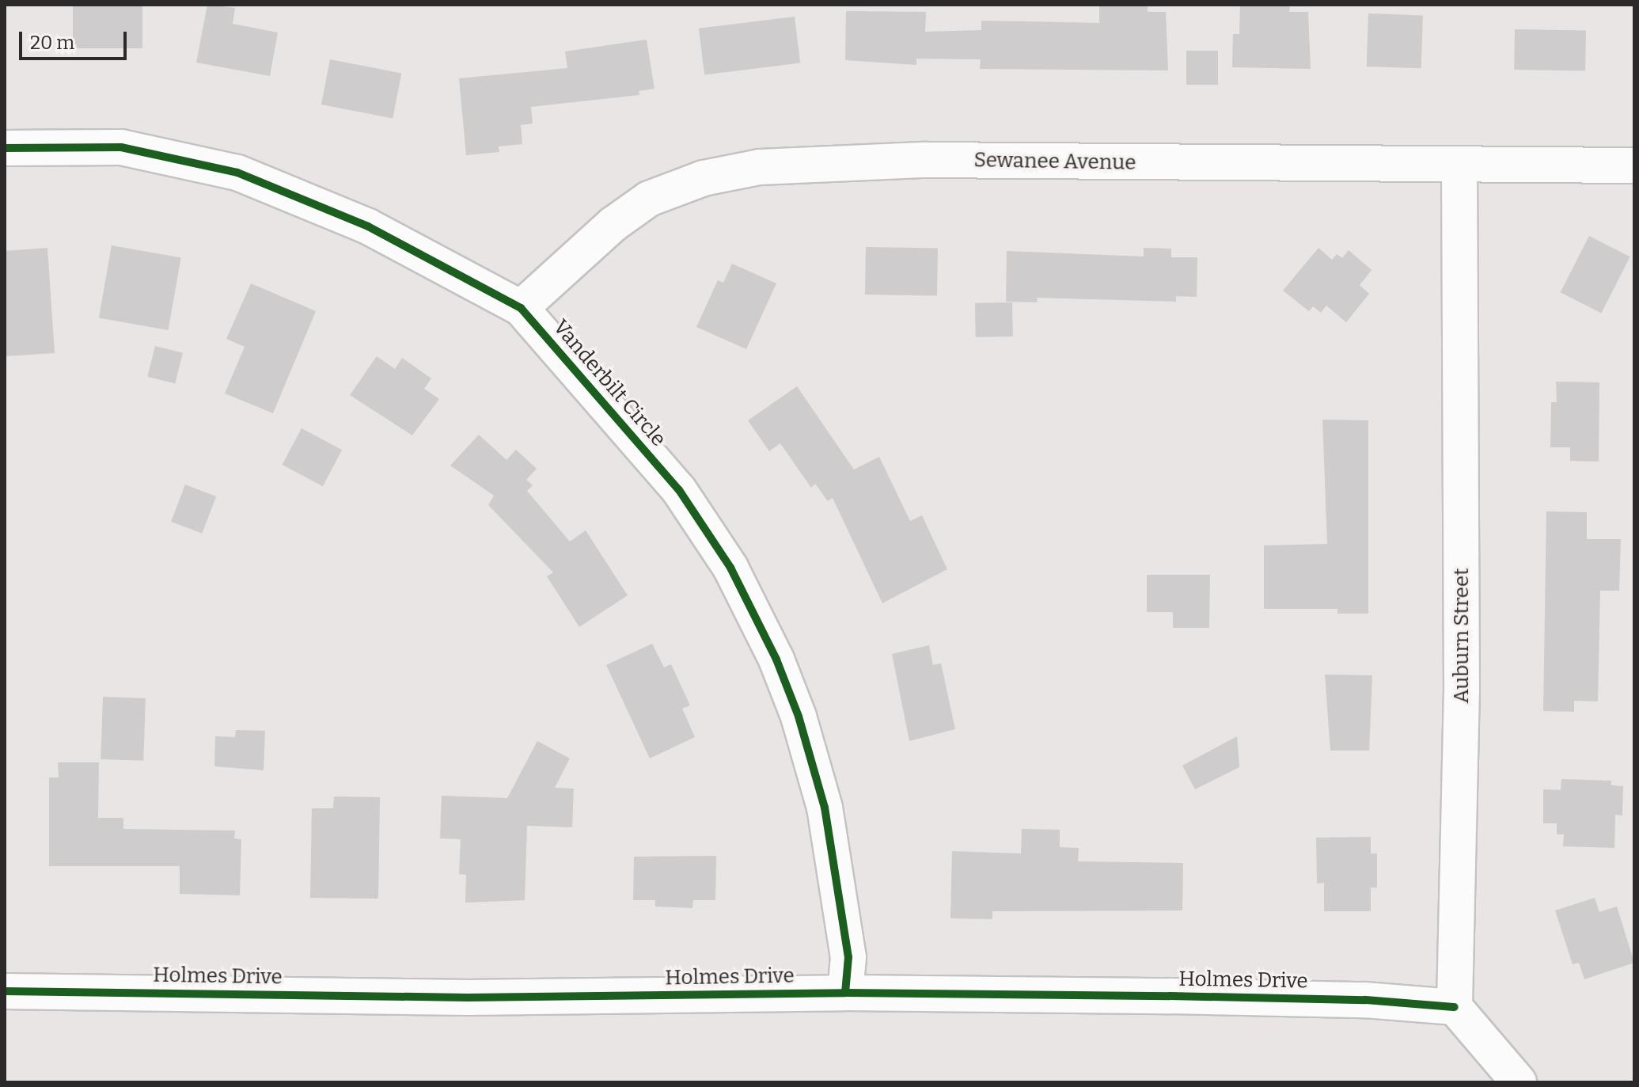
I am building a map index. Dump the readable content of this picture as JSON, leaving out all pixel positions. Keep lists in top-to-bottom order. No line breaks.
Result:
{"streets":{"street":["Sewanee Avenue","Vanderbilt Circle","Auburn Street","Holmes Drive"]},"crossings":[["Sewanee Avenue","Vanderbilt Circle"],["Sewanee Avenue","Auburn Street"],["Vanderbilt Circle","Holmes Drive"],["Auburn Street","Holmes Drive"]],"scale_bar":"20 m"}
